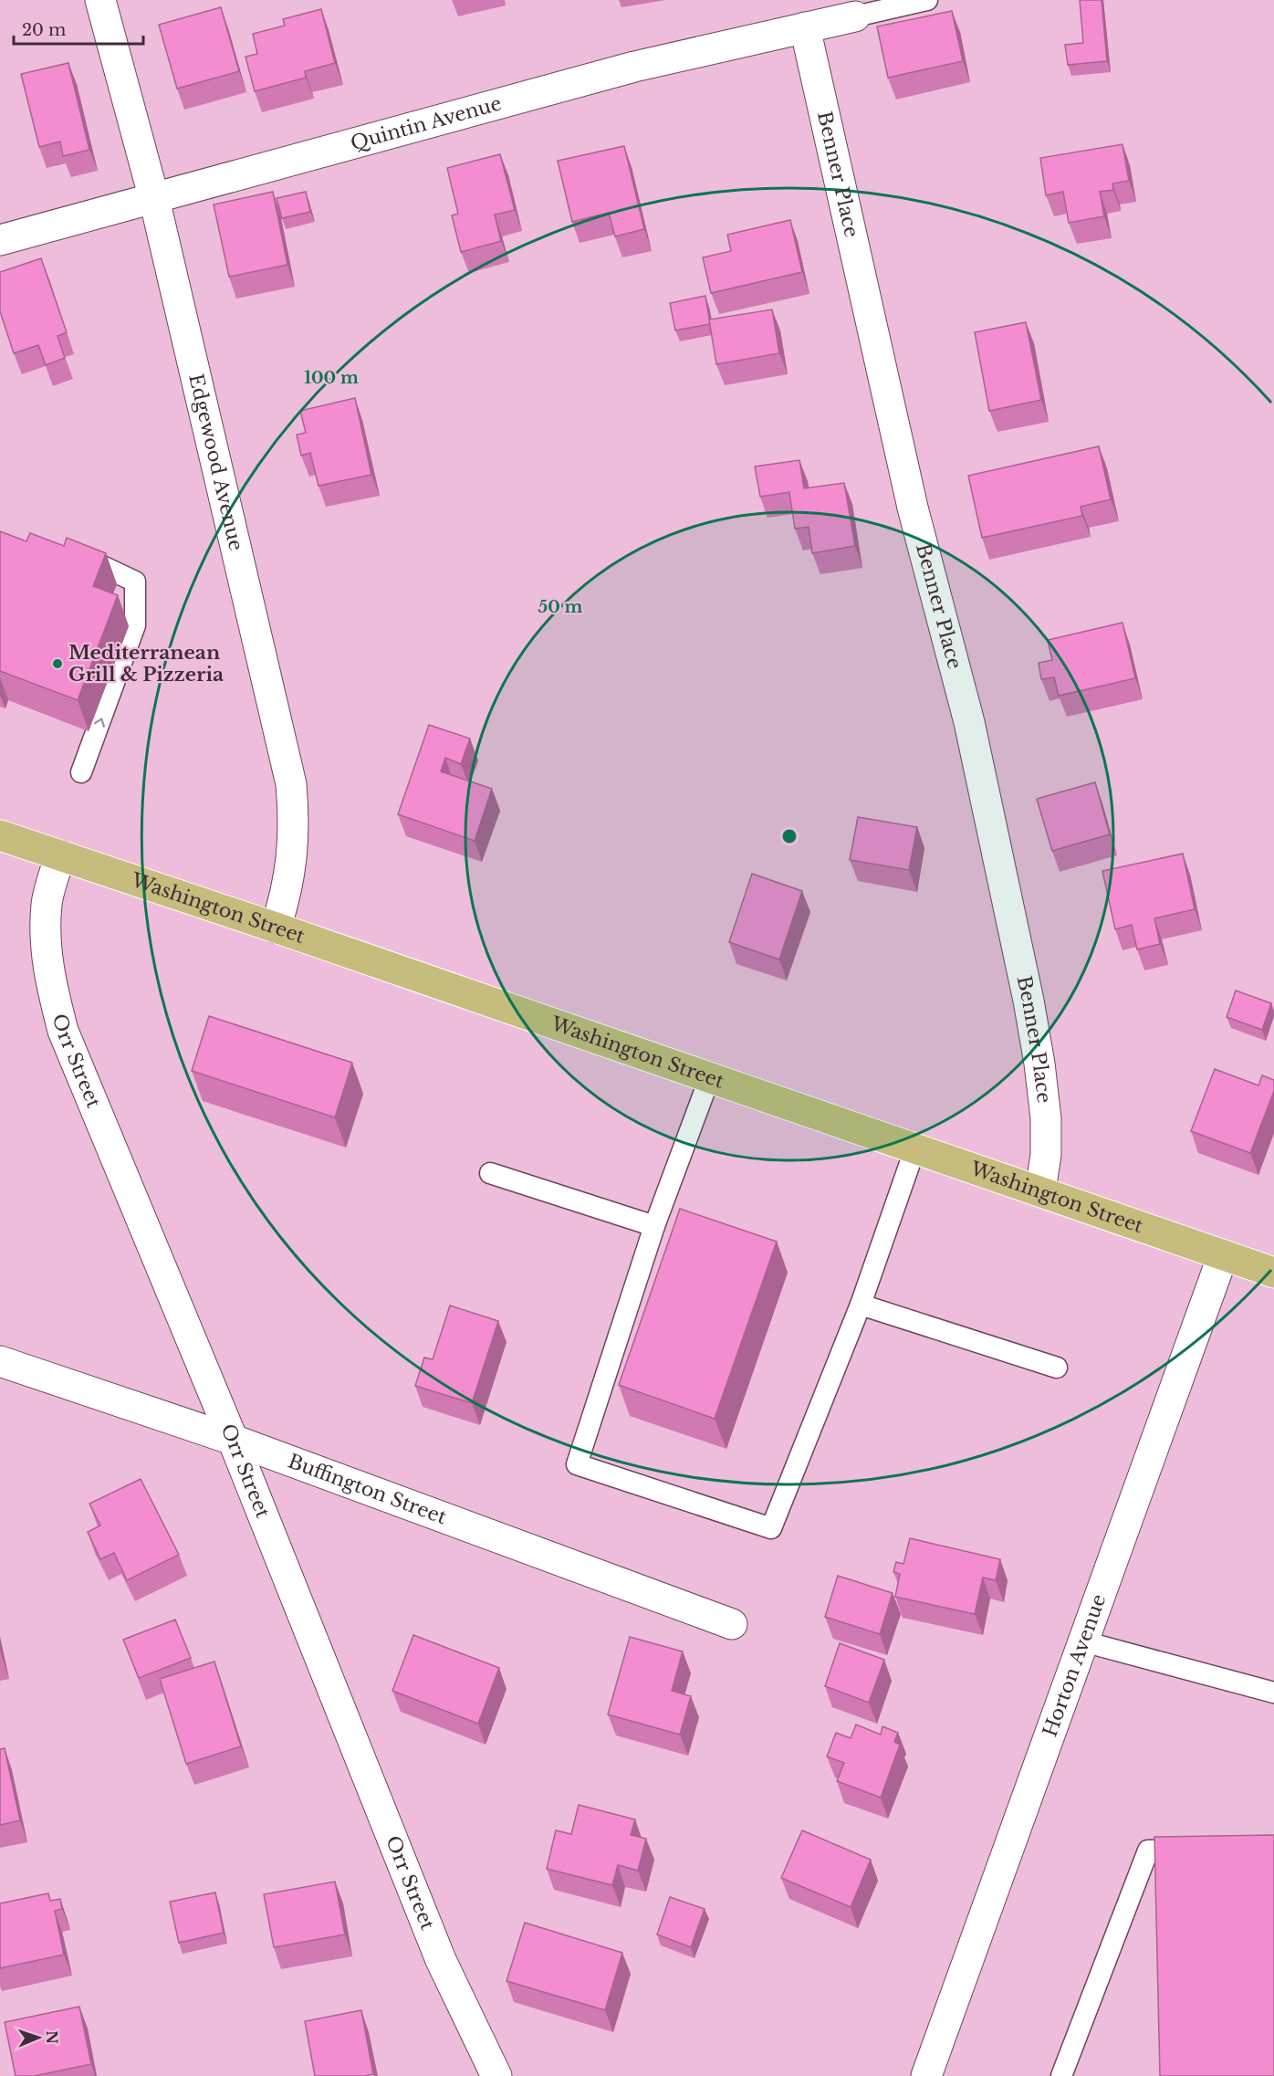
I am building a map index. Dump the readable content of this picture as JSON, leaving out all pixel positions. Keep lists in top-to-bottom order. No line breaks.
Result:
{"streets":{"main road":["Washington Street"],"street":["Quintin Avenue","Benner Place","Edgewood Avenue","Orr Street","Buffington Street","Horton Avenue"]},"crossings":[["Quintin Avenue","Benner Place"],["Quintin Avenue","Edgewood Avenue"],["Benner Place","Washington Street"],["Edgewood Avenue","Washington Street"],["Washington Street","Orr Street"],["Washington Street","Horton Avenue"],["Orr Street","Buffington Street"]],"places":["Mediterranean Grill & Pizzeria"],"scale_bar":"20 m","north":"right","rings":["100 m","50 m"]}
